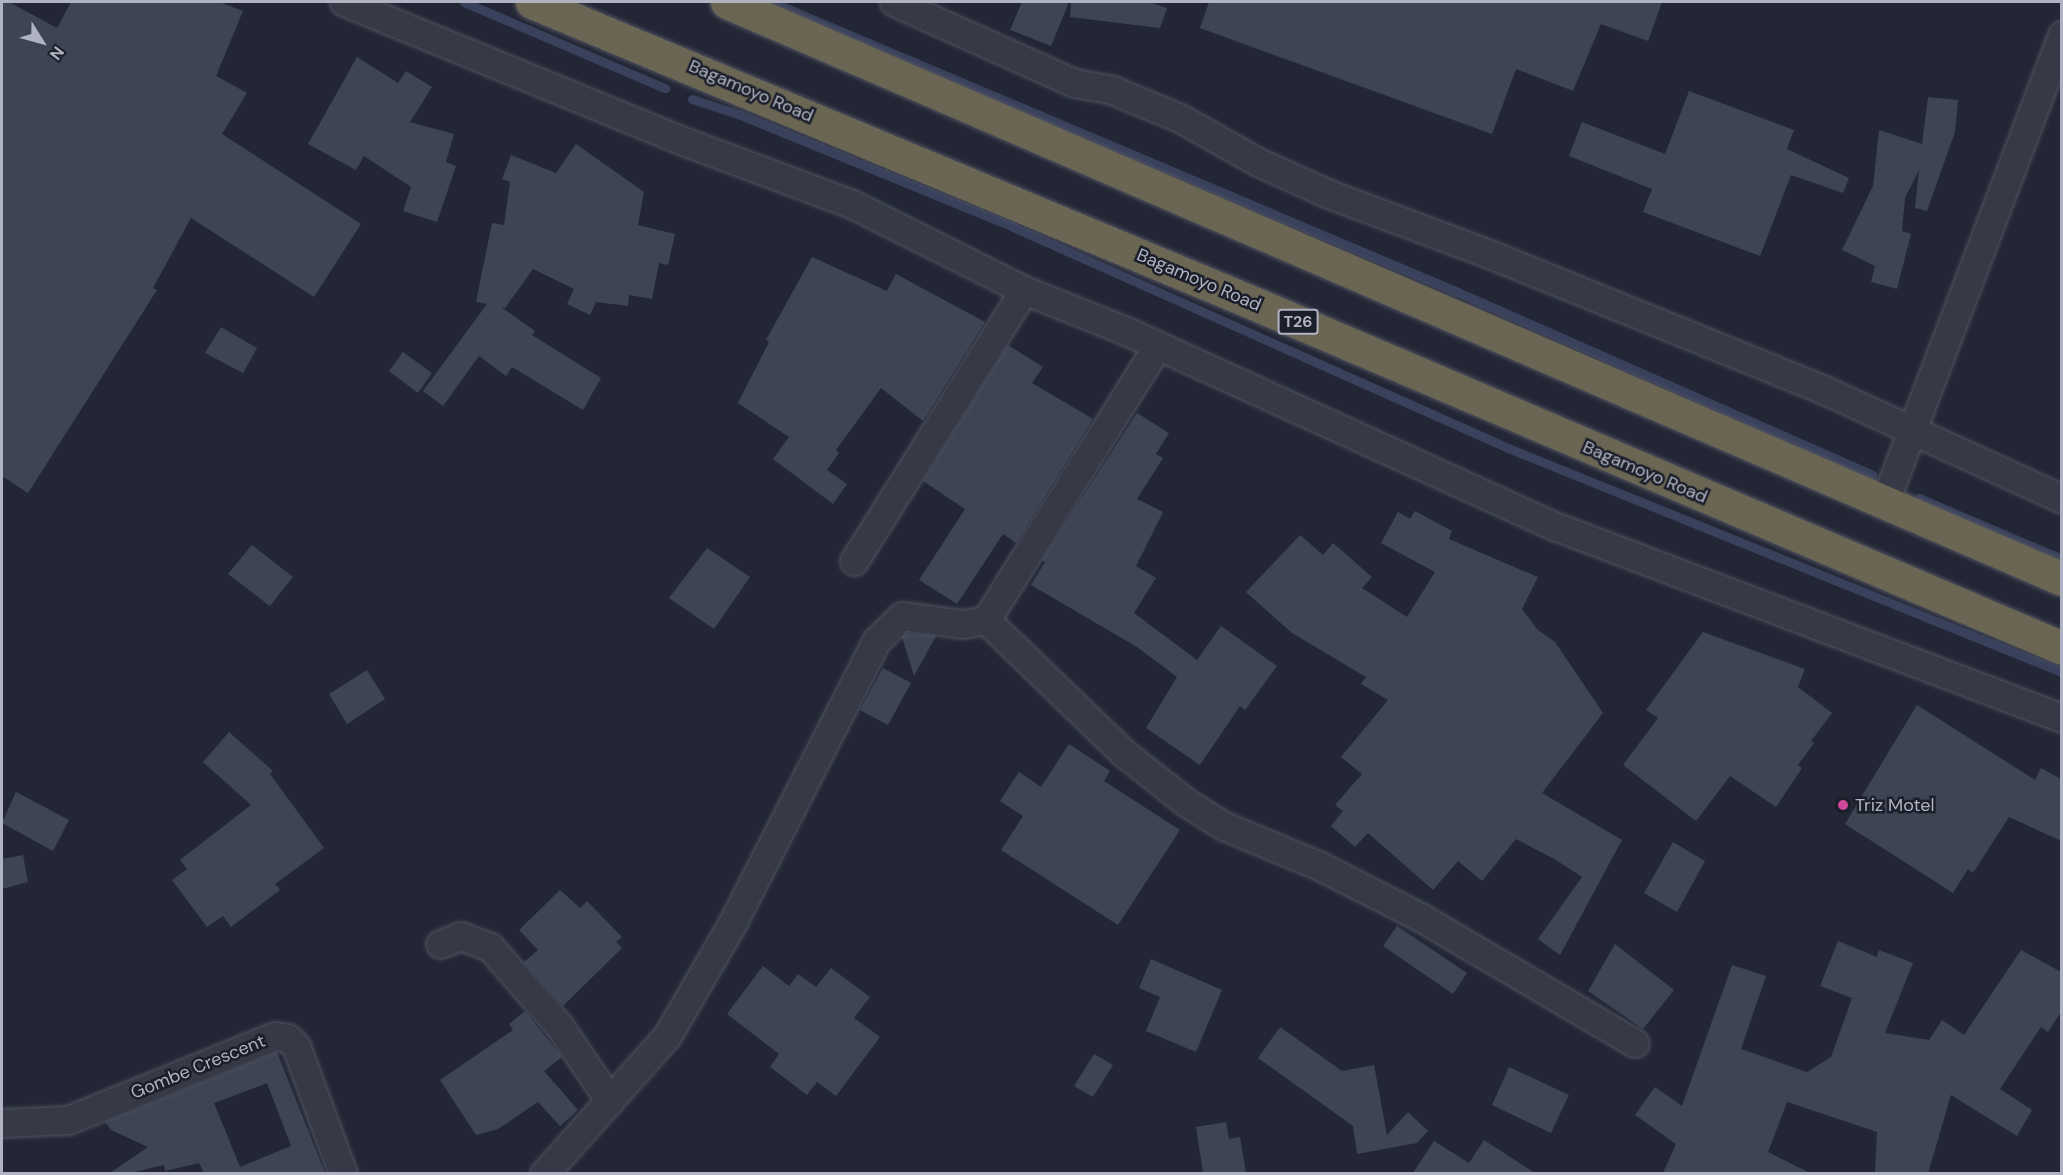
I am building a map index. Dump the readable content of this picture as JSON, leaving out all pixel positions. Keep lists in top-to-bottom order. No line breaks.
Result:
{"streets":{"highway":["Bagamoyo Road","T26"],"street":["Gombe Crescent"]},"places":["Triz Motel"],"north":"bottom right"}
